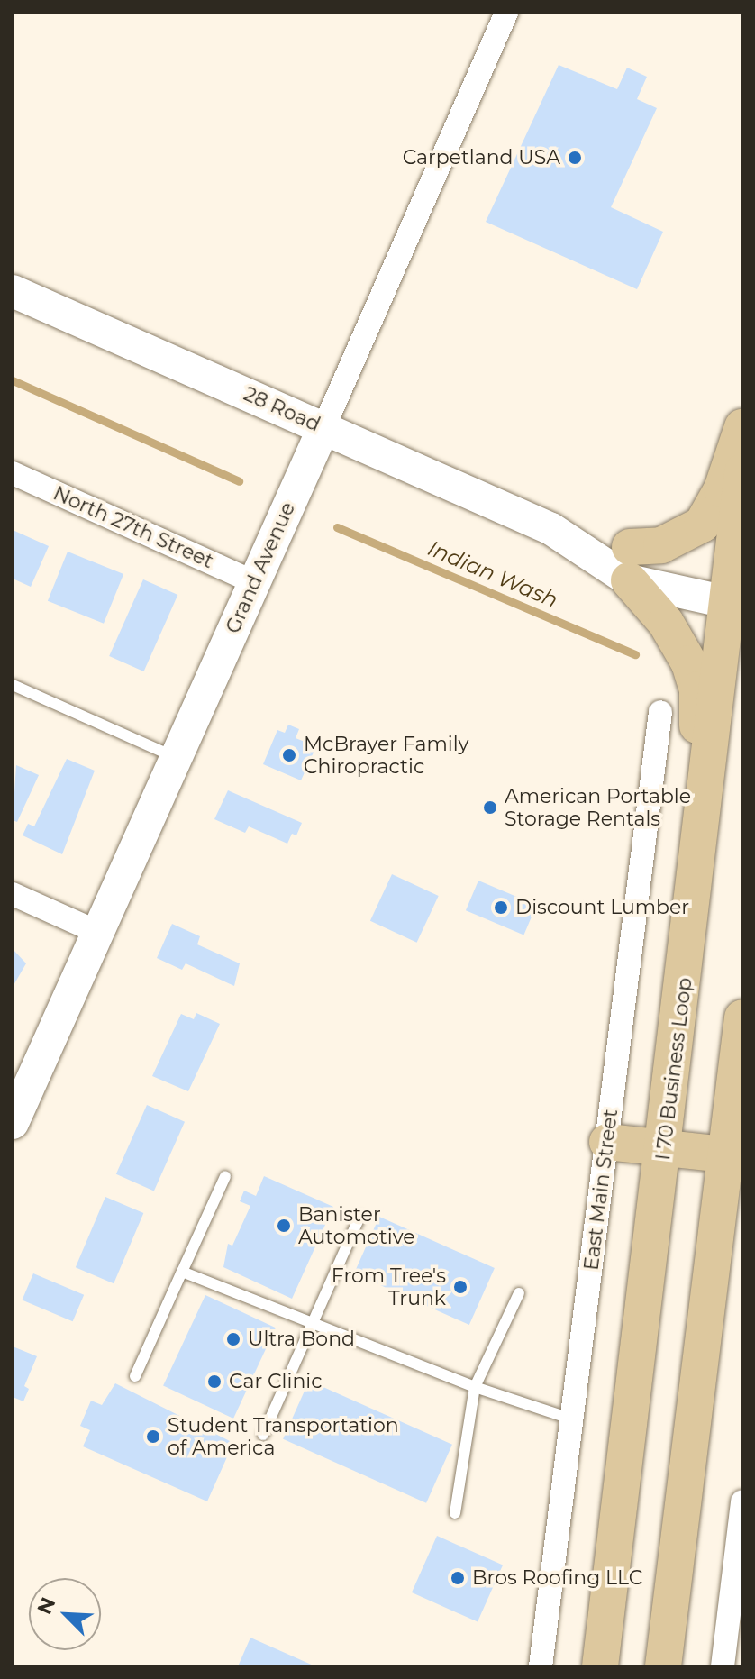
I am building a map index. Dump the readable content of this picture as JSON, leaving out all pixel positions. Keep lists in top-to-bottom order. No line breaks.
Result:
{"streets":{"main road":["28 Road","Grand Avenue","I 70 Business Loop"],"street":["North 27th Street","East Main Street"]},"crossings":[["28 Road","Grand Avenue"],["28 Road","I 70 Business Loop"],["North 27th Street","Grand Avenue"]],"water":["Indian Wash"],"places":["Carpetland USA","McBrayer Family Chiropractic","American Portable Storage Rentals","Discount Lumber","Banister Automotive","From Tree's Trunk","Ultra Bond","Car Clinic","Student Transportation of America","Bros Roofing LLC"],"north":"top left"}
